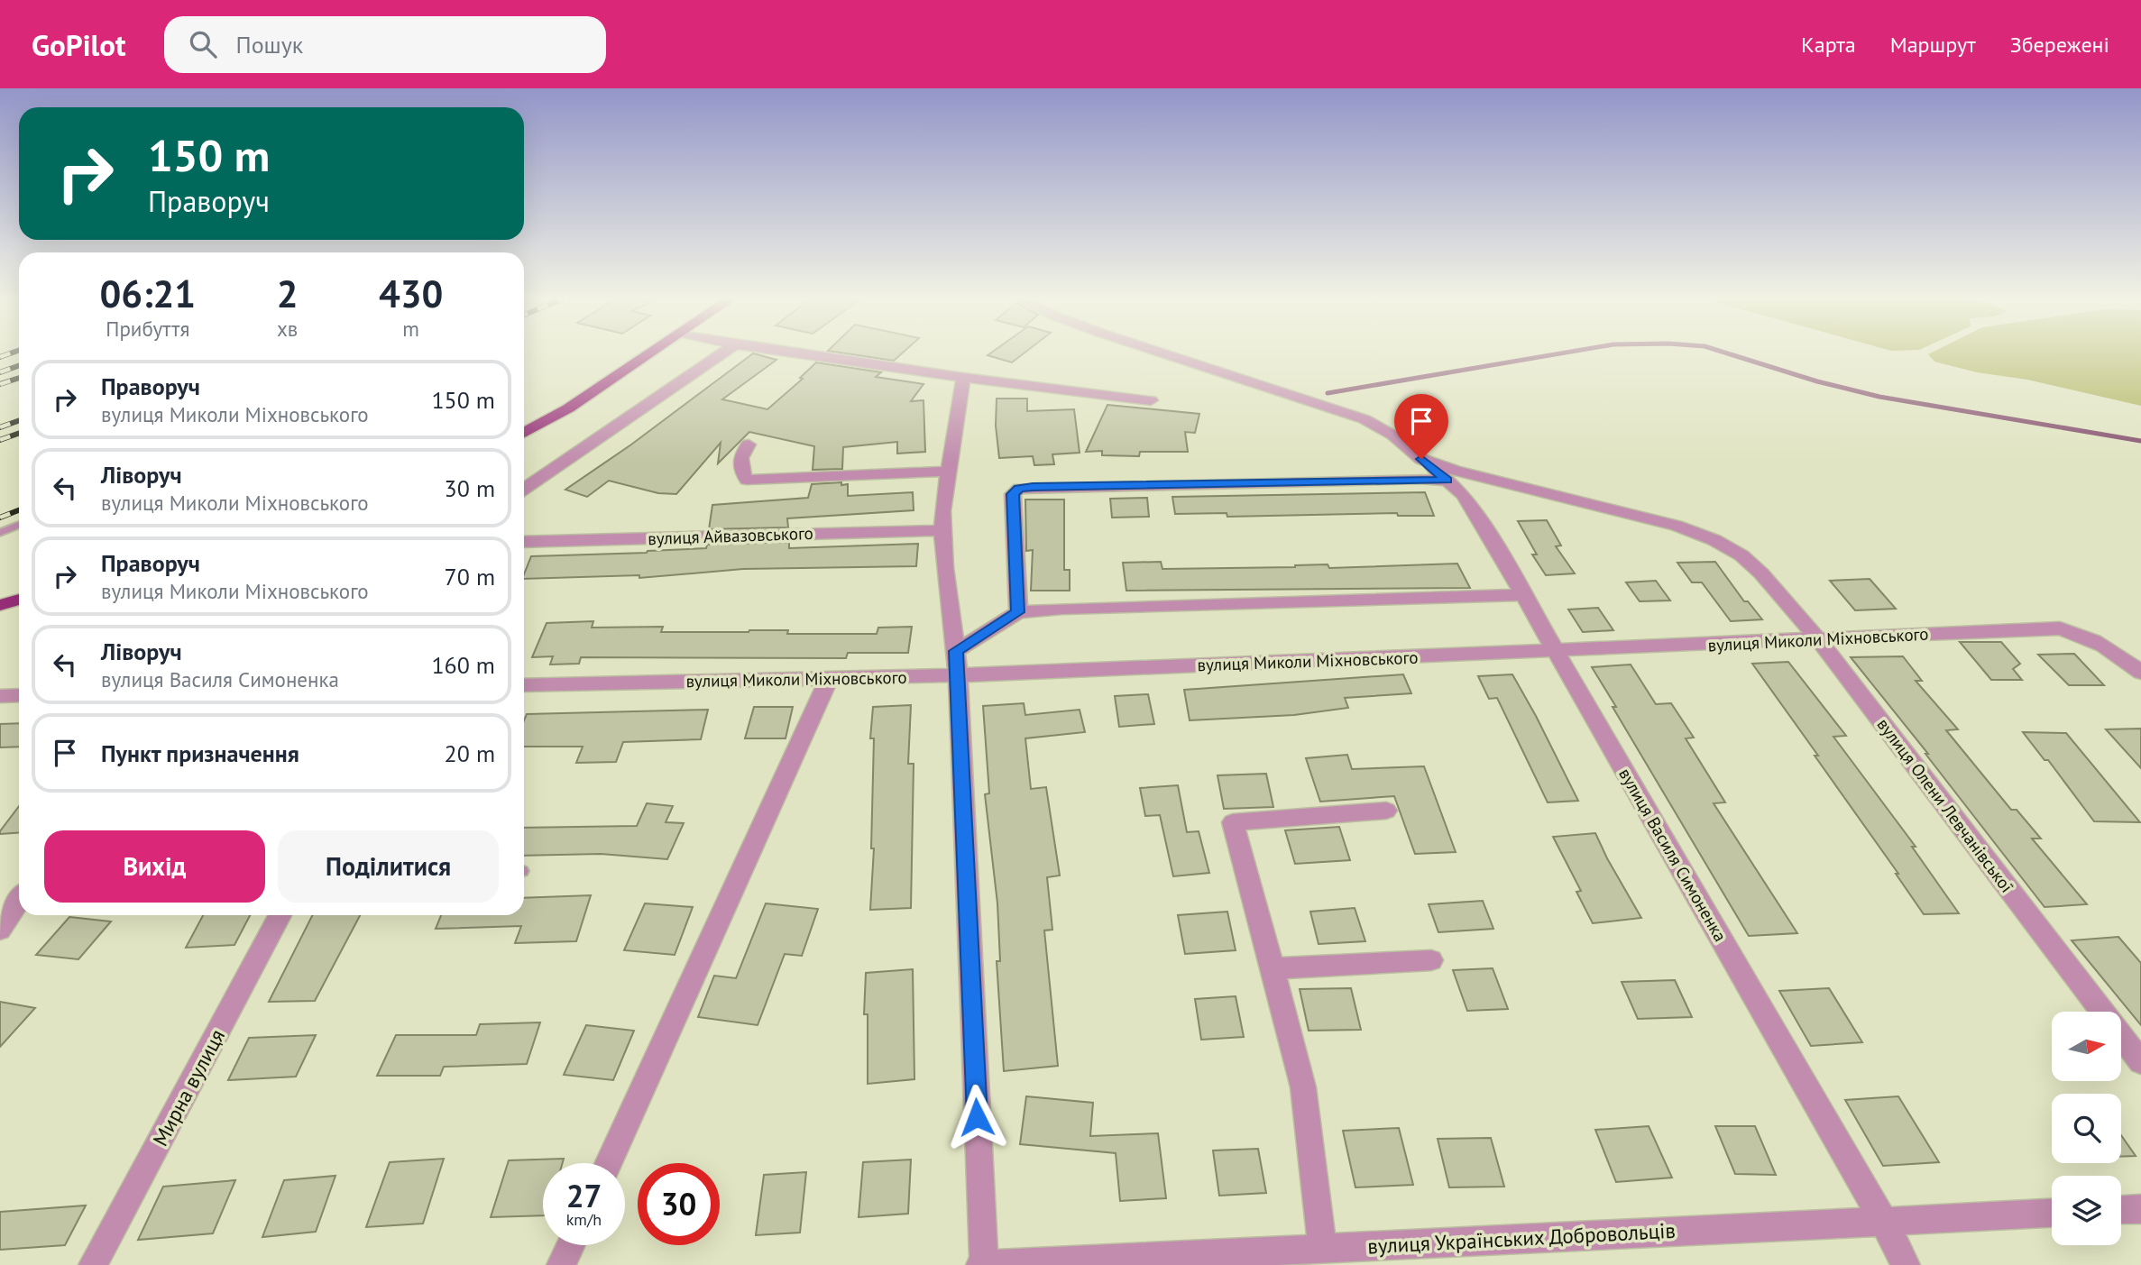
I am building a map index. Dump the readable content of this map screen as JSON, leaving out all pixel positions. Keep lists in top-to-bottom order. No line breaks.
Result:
{"streets":{"street":["вулиця Айвазовського","вулиця Миколи Міхновського","вулиця Олени Левчанівської","вулиця Василя Симоненка","Мирна вулиця","вулиця Українських Добровольців"]},"crossings":[["вулиця Миколи Міхновського","вулиця Олени Левчанівської"],["вулиця Миколи Міхновського","вулиця Василя Симоненка"],["вулиця Олени Левчанівської","вулиця Василя Симоненка"],["вулиця Василя Симоненка","вулиця Українських Добровольців"]],"north":"right","page":{"header":"GoPilot","search":"Пошук","nav":["Карта","Маршрут","Збережені"],"turn":["150 m","Праворуч"],"eta":["06:21","Прибуття","2","хв","430","m"],"list":[{"name":"Праворуч","note":"вулиця Миколи Міхновського","value":"150 m"},{"name":"Ліворуч","note":"вулиця Миколи Міхновського","value":"30 m"},{"name":"Праворуч","note":"вулиця Миколи Міхновського","value":"70 m"},{"name":"Ліворуч","note":"вулиця Василя Симоненка","value":"160 m"},{"name":"Пункт призначення","value":"20 m"}],"buttons":["Вихід","Поділитися"],"speed":"27 km/h","limit":"30"}}
